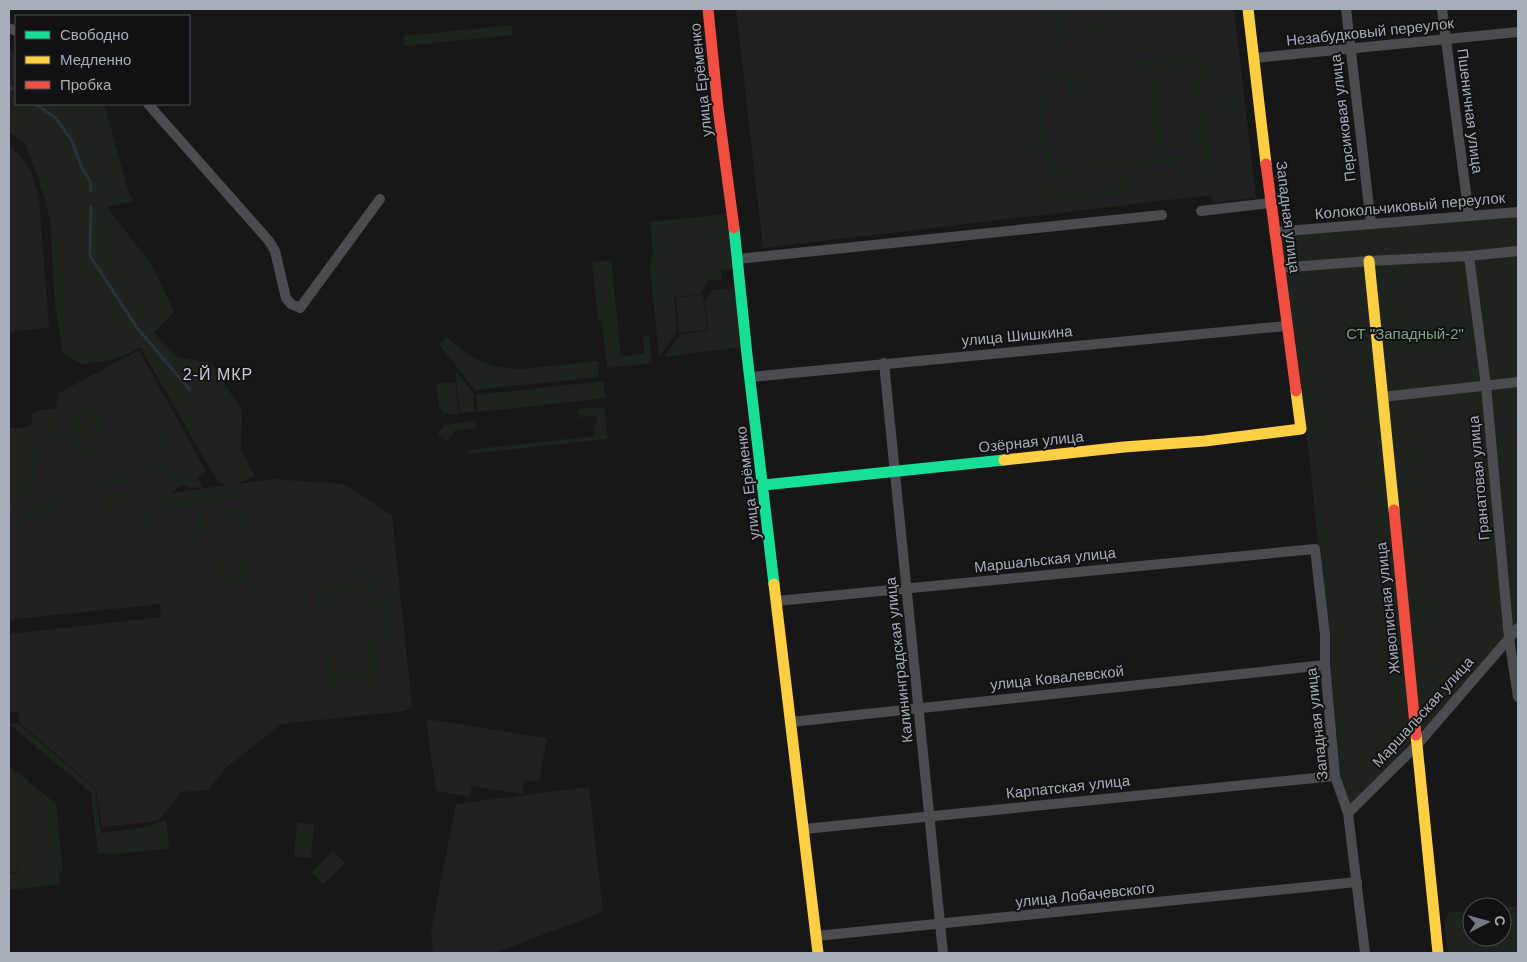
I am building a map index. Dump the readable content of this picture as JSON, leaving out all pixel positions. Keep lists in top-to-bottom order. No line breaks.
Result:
{"streets":{"street":["Незабудковый переулок","улица Ерёменко","Пшеничная улица","Персиковая улица","Колокольчиковый переулок","Западная улица","улица Шишкина","Озёрная улица","Гранатовая улица","Маршальская улица","Живописная улица","Калининградская улица","улица Ковалевской","Карпатская улица","улица Лобачевского"]},"crossings":[["Незабудковый переулок","Пшеничная улица"],["Незабудковый переулок","Персиковая улица"],["Незабудковый переулок","Западная улица"],["улица Ерёменко","улица Шишкина"],["улица Ерёменко","Озёрная улица"],["улица Ерёменко","Маршальская улица"],["улица Ерёменко","улица Ковалевской"],["улица Ерёменко","Карпатская улица"],["улица Ерёменко","улица Лобачевского"],["Пшеничная улица","Колокольчиковый переулок"],["Персиковая улица","Колокольчиковый переулок"],["Колокольчиковый переулок","Западная улица"],["Западная улица","улица Шишкина"],["Западная улица","Озёрная улица"],["Западная улица","Маршальская улица"],["Западная улица","улица Ковалевской"],["Западная улица","Карпатская улица"],["Западная улица","улица Лобачевского"],["улица Шишкина","Калининградская улица"],["Озёрная улица","Калининградская улица"],["Гранатовая улица","Маршальская улица"],["Маршальская улица","Живописная улица"],["Маршальская улица","Калининградская улица"],["Калининградская улица","улица Ковалевской"],["Калининградская улица","Карпатская улица"],["Калининградская улица","улица Лобачевского"]],"districts":["2-Й МКР"],"parks":["СТ \"Западный-2\""],"legend":["Свободно","Медленно","Пробка"],"north":"right"}
